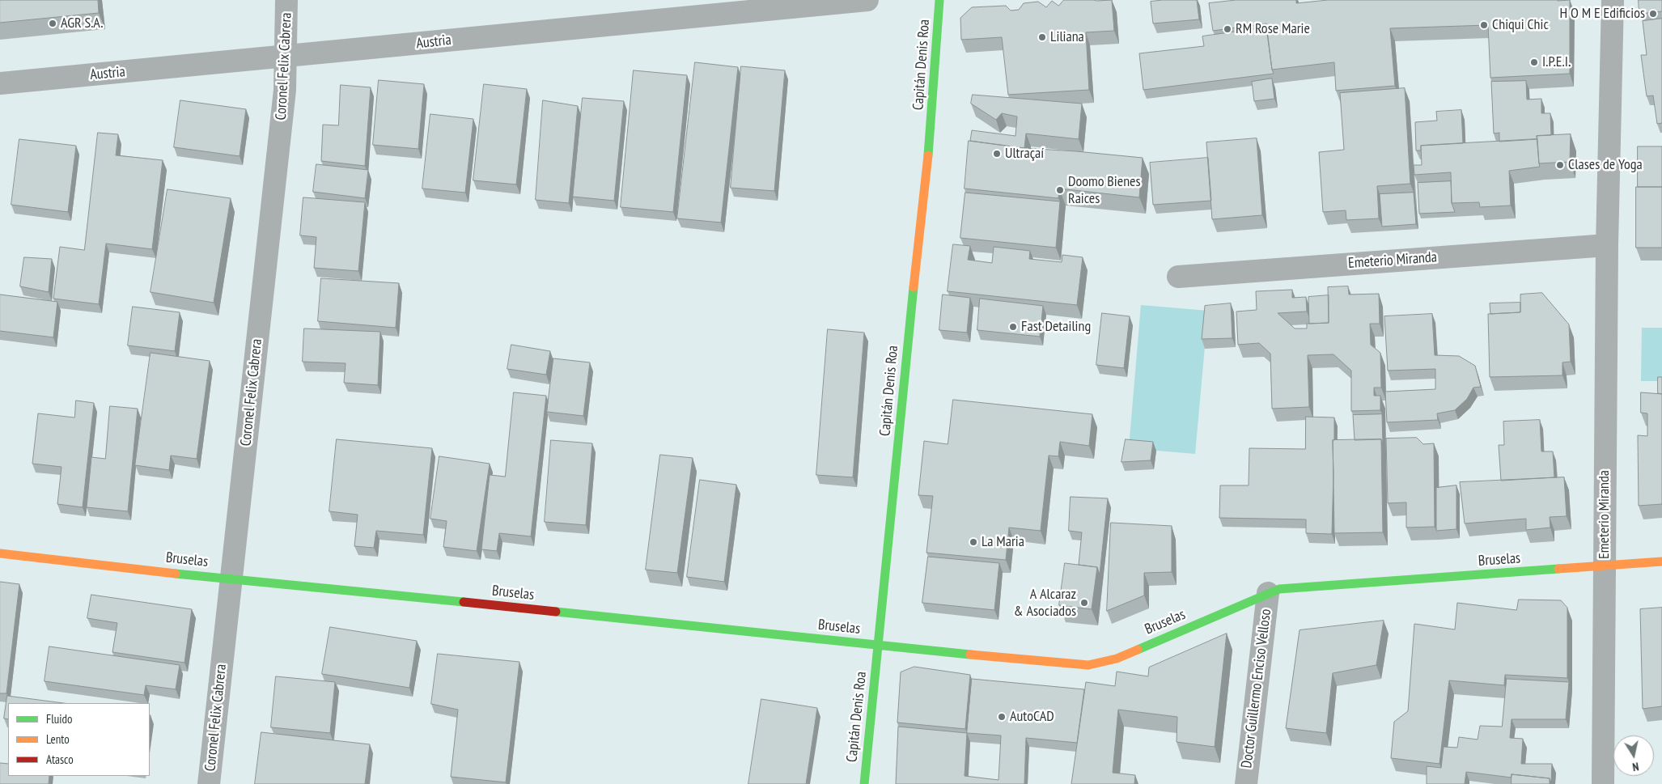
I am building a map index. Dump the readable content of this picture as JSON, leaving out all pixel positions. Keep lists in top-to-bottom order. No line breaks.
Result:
{"streets":{"street":["Austria","Capitán Denis Roa","Coronel Felix Cabrera","Emeterio Miranda","Bruselas","Doctor Guillermo Enciso Velloso"]},"crossings":[["Austria","Coronel Felix Cabrera"],["Capitán Denis Roa","Bruselas"],["Coronel Felix Cabrera","Bruselas"],["Emeterio Miranda","Bruselas"],["Bruselas","Doctor Guillermo Enciso Velloso"]],"places":["H O M E Edificios","AGR S.A.","Chiqui Chic","RM Rose Marie","Liliana","I.P.E.I.","Ultraçaí","Clases de Yoga","Doomo Bienes Raices","Fast Detailing","La Maria","A Alcaraz & Asociados","AutoCAD"],"legend":["Fluido","Lento","Atasco"],"north":"bottom"}
